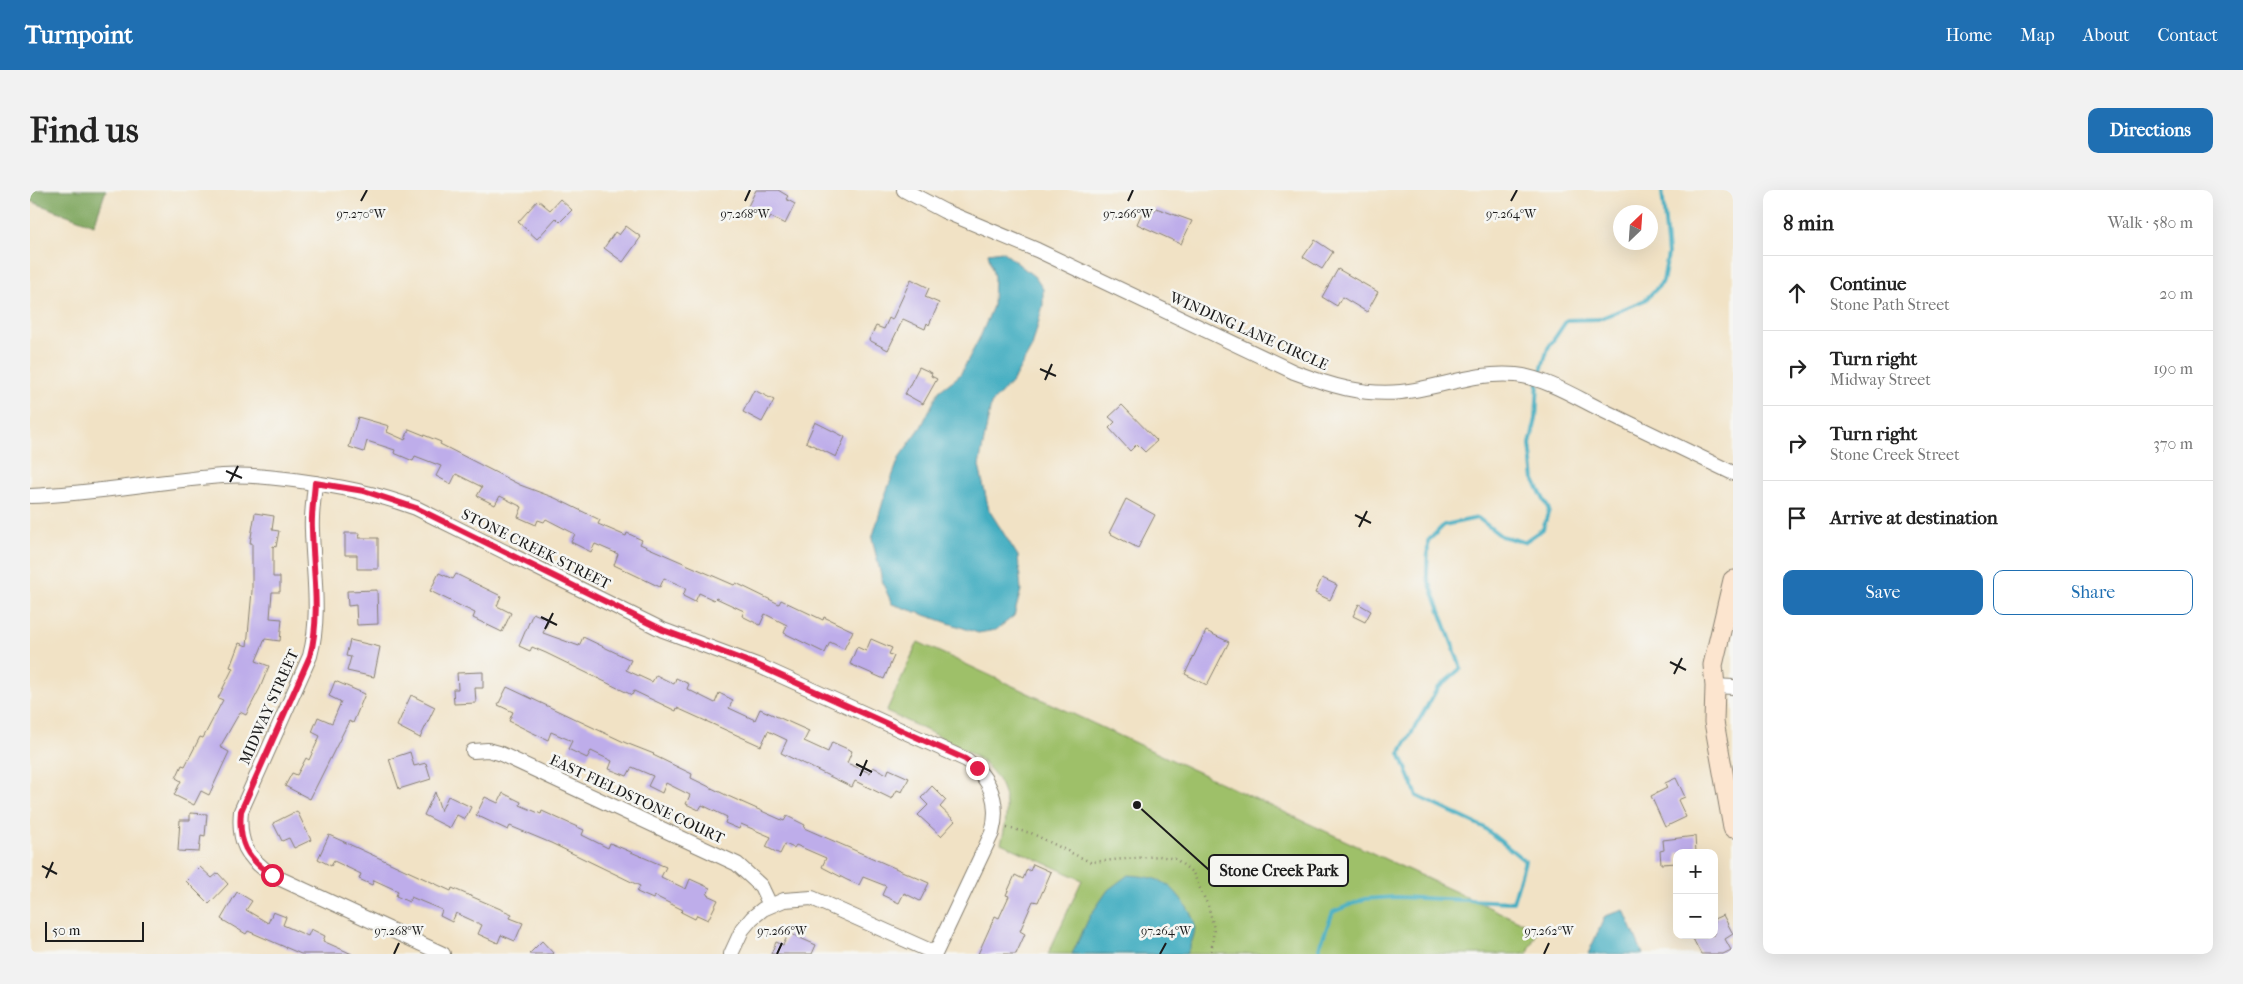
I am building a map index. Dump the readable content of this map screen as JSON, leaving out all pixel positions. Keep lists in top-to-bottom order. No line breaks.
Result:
{"streets":{"street":["WINDING LANE CIRCLE","STONE CREEK STREET","MIDWAY STREET","EAST FIELDSTONE COURT"]},"crossings":[["STONE CREEK STREET","MIDWAY STREET"]],"places":["Stone Creek Park"],"scale_bar":"50 m","north":"top right","page":{"header":"Turnpoint","nav":["Home","Map","About","Contact"],"buttons":["Directions",["Save","Share"]],"title":"Find us","heading":["8 min","Walk · 580 m"],"list":[["Continue","Stone Path Street","20 m"],["Turn right","Midway Street","190 m"],["Turn right","Stone Creek Street","370 m"],"Arrive at destination"],"map_buttons":["+","−"],"scale":"50 m"},"coordinates":["97.270°W","97.268°W","97.266°W","97.264°W","97.262°W"]}
